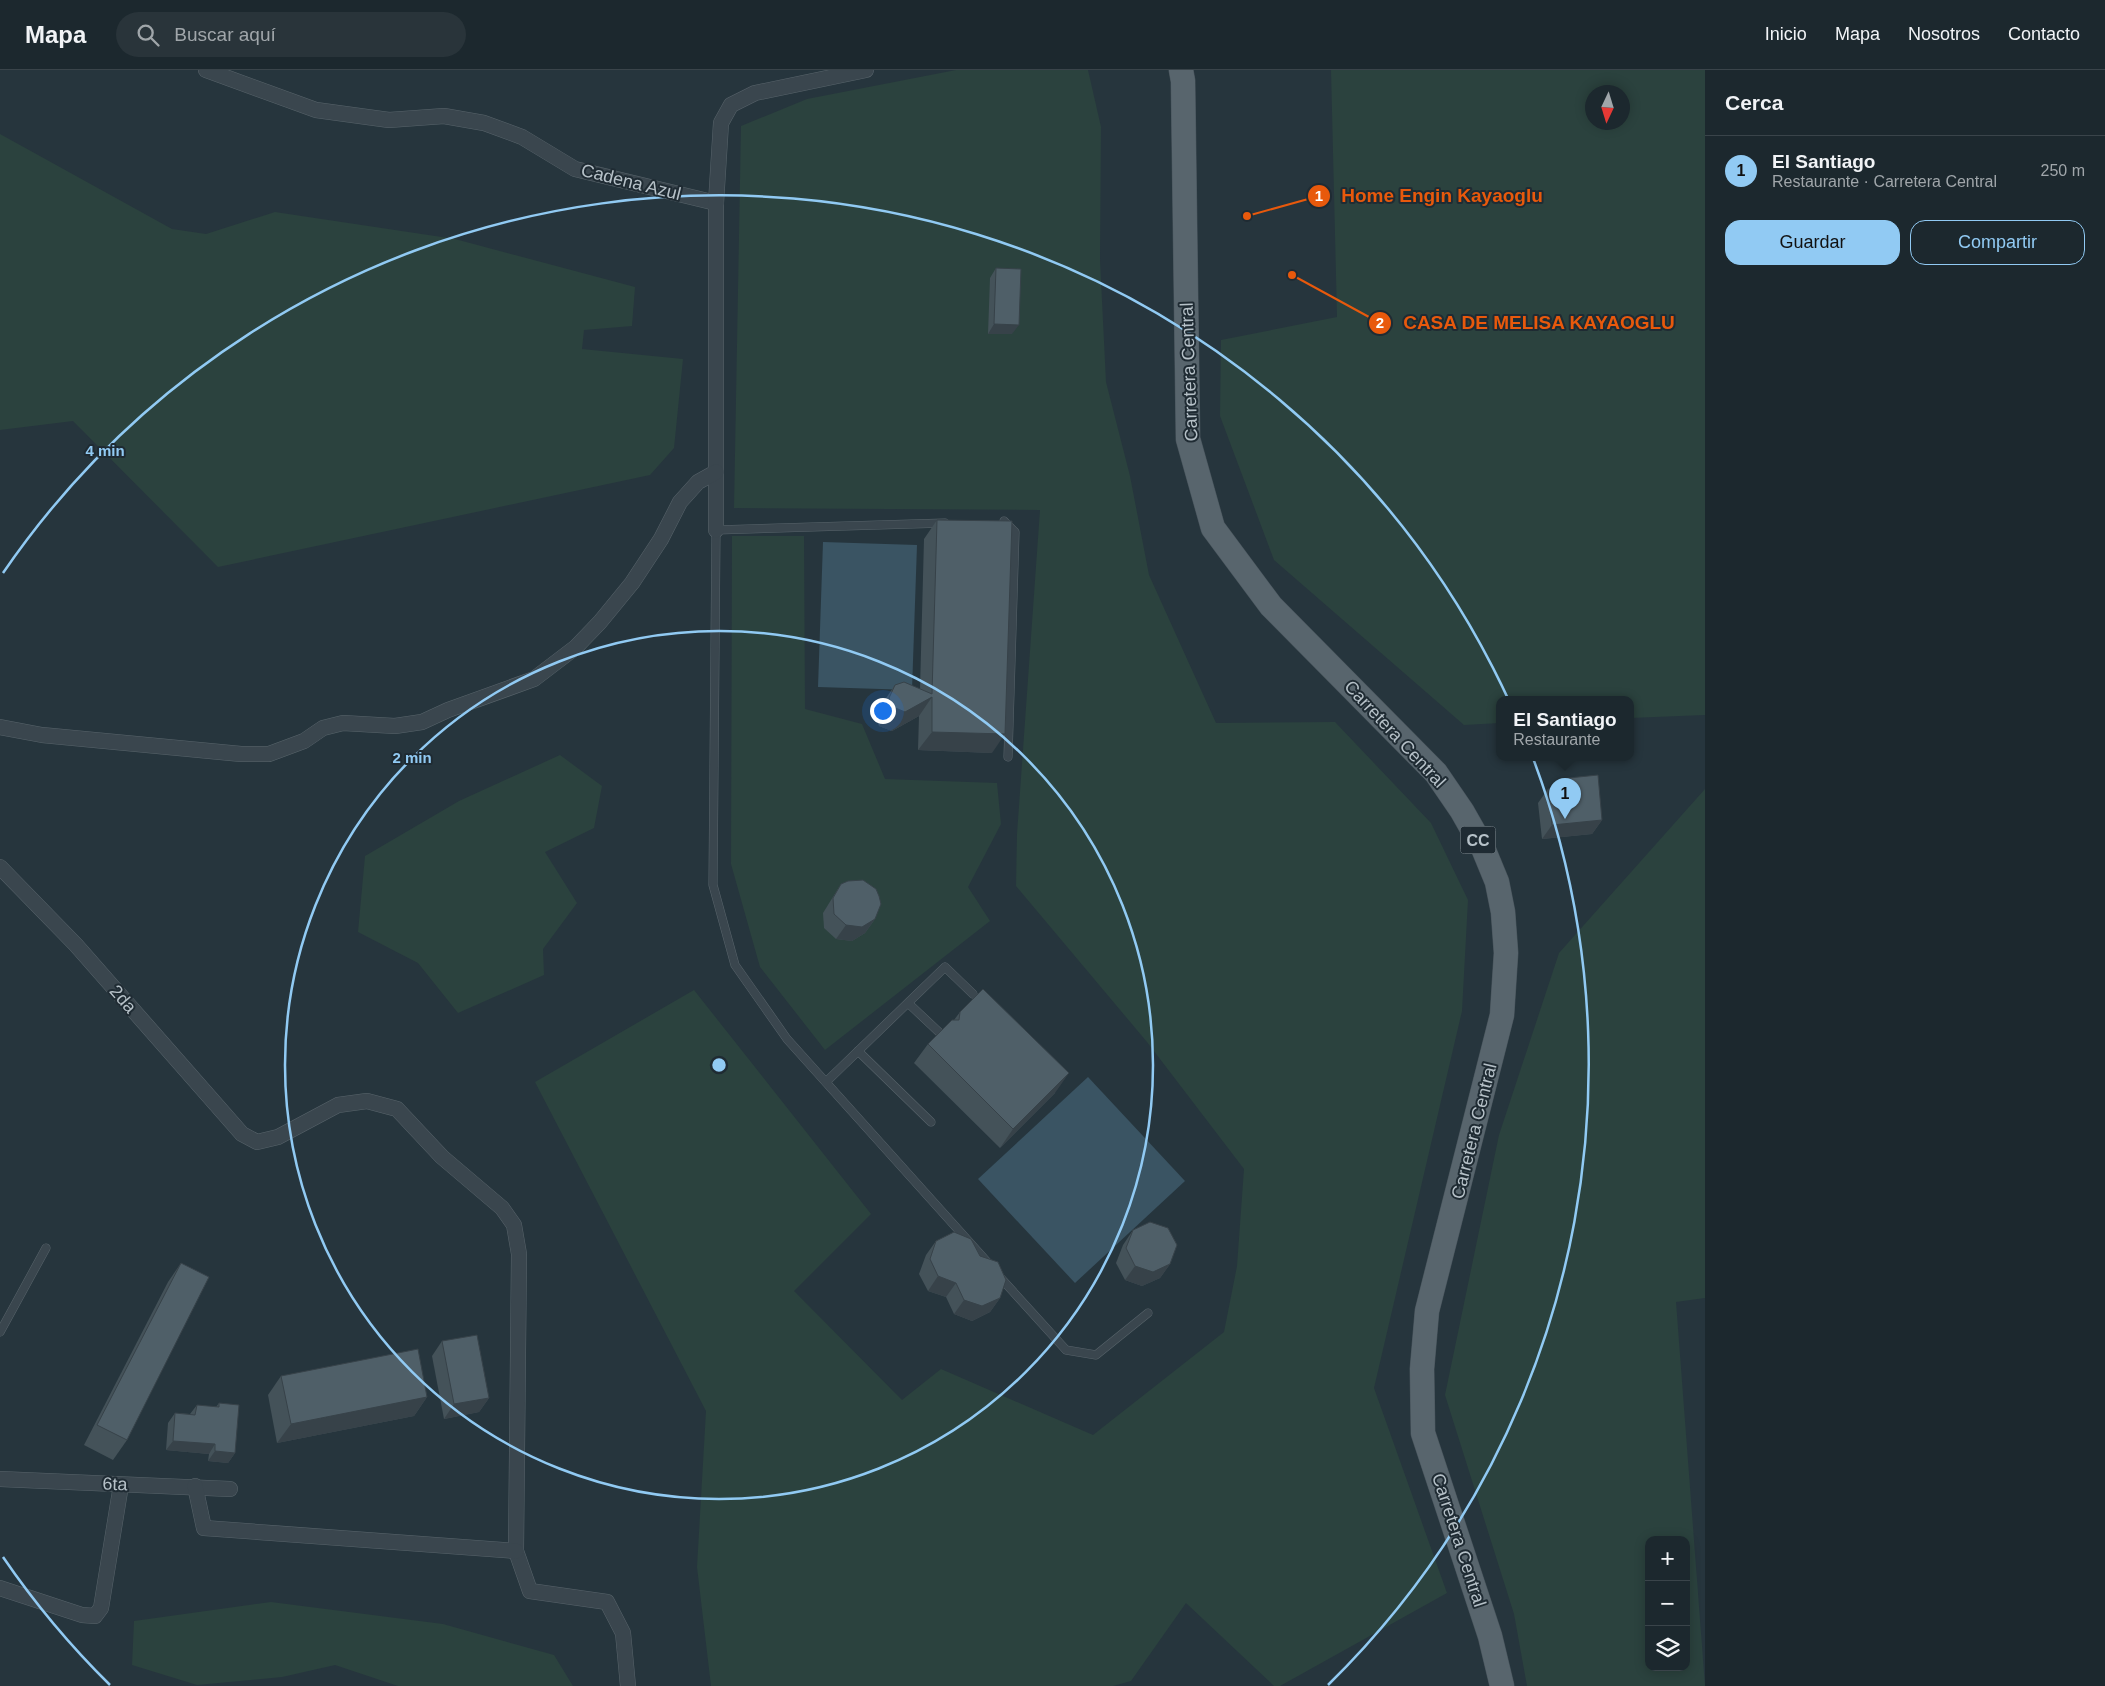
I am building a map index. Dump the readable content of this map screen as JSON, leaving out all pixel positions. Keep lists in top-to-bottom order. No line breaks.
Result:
{"streets":{"main road":["Carretera Central","CC"],"street":["Cadena Azul","2da","6ta"]},"places":["Home Engin Kayaoglu","CASA DE MELISA KAYAOGLU"],"north":"bottom","page":{"header":"Mapa","search":"Buscar aquí","nav":["Inicio","Mapa","Nosotros","Contacto"],"heading":"Cerca","list":[{"mark":"1","name":"El Santiago","note":"Restaurante · Carretera Central","value":"250 m"}],"buttons":["Guardar","Compartir"],"popup":["El Santiago","Restaurante"],"pins":"1","map_buttons":["+","−"]},"rings":["4 min","2 min"]}
